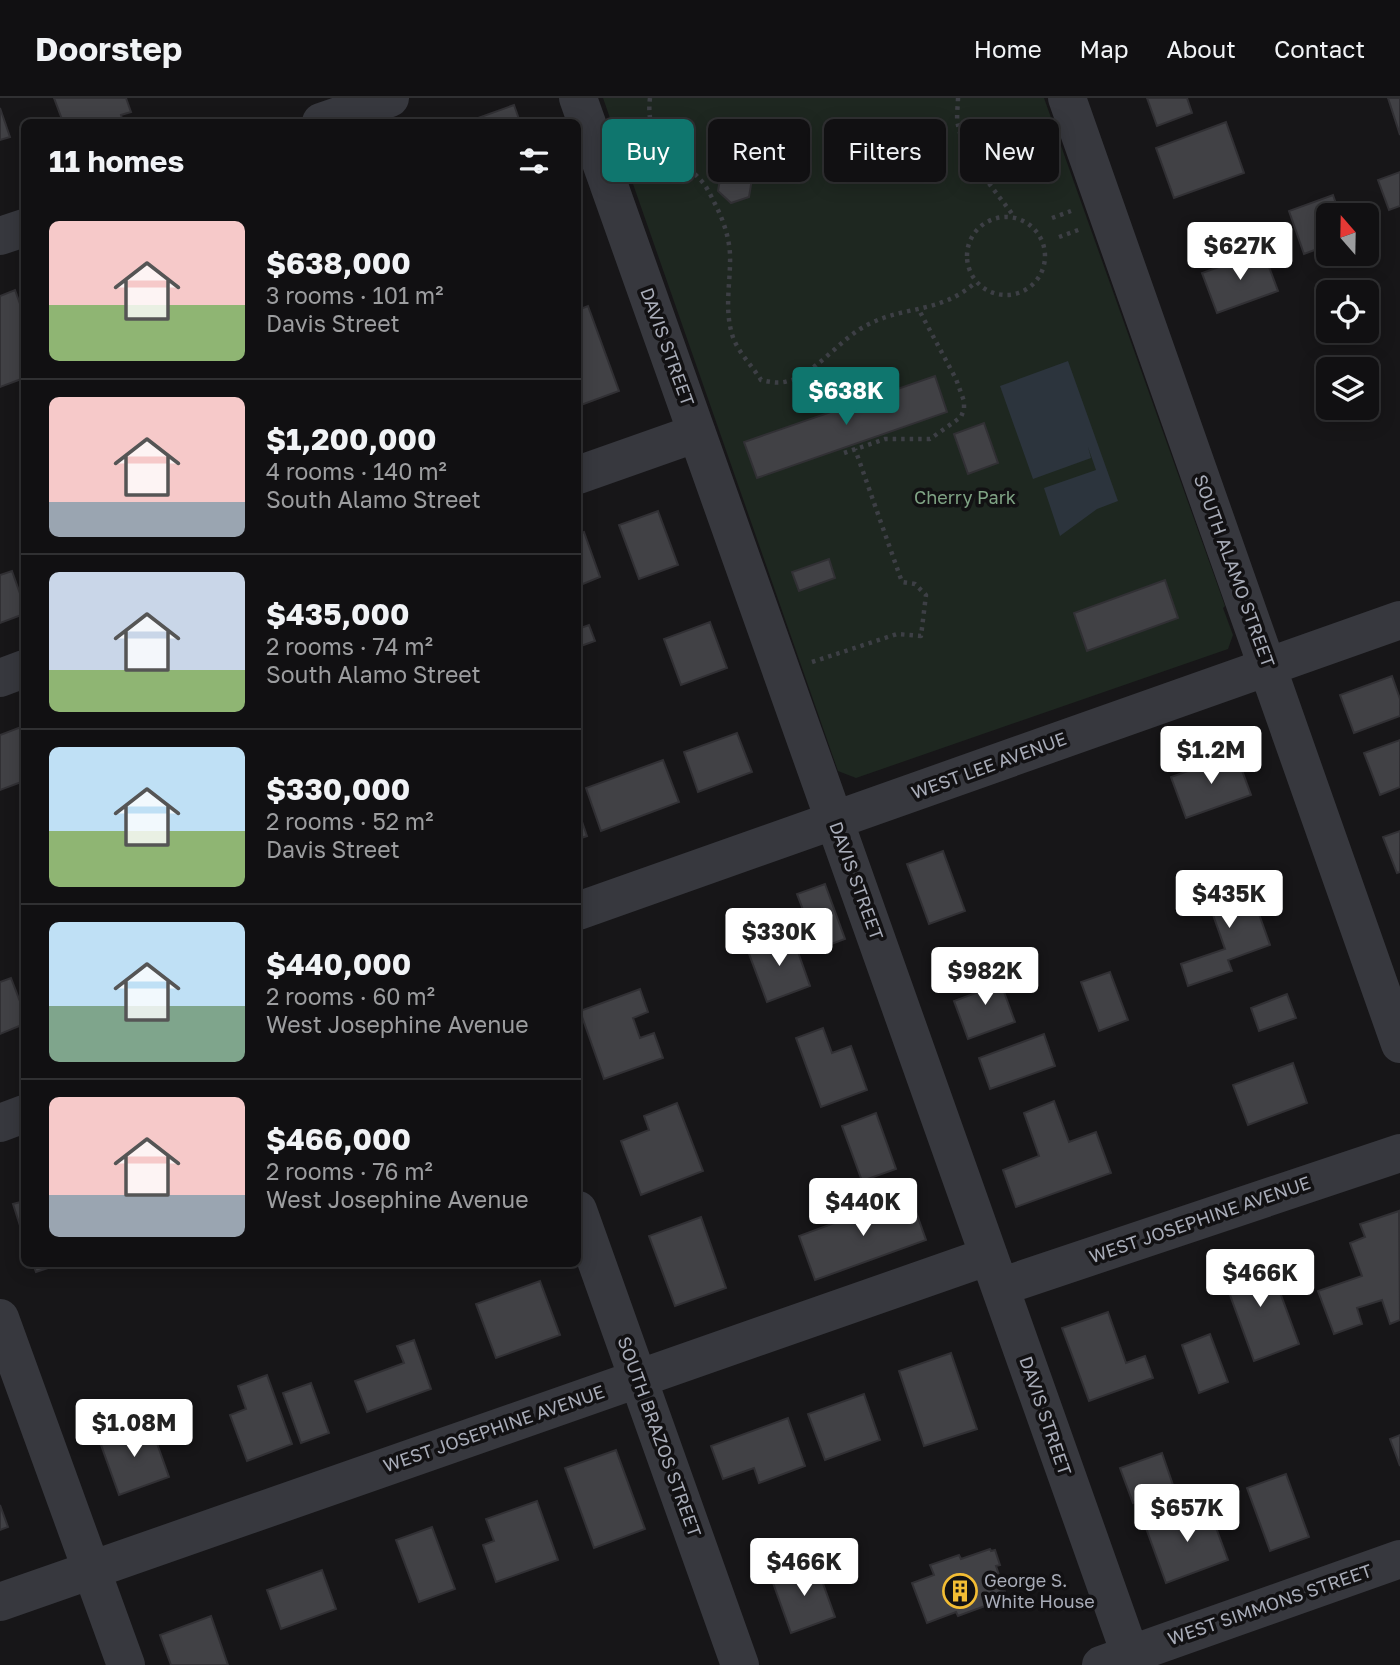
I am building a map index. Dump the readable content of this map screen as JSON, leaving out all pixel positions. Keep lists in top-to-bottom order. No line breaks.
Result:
{"streets":{"street":["DAVIS STREET","SOUTH ALAMO STREET","WEST LEE AVENUE","WEST JOSEPHINE AVENUE","SOUTH BRAZOS STREET","WEST SIMMONS STREET"]},"crossings":[["DAVIS STREET","WEST LEE AVENUE"],["DAVIS STREET","WEST JOSEPHINE AVENUE"],["DAVIS STREET","WEST SIMMONS STREET"],["SOUTH ALAMO STREET","WEST LEE AVENUE"],["WEST JOSEPHINE AVENUE","SOUTH BRAZOS STREET"]],"parks":["Cherry Park"],"places":{"building":["George S. White House"]},"north":"top","page":{"header":"Doorstep","nav":["Home","Map","About","Contact"],"chip":["Buy","Rent","Filters","New"],"heading":"11 homes","list":[{"name":"$638,000","note":"3 rooms · 101 m² · Davis Street"},{"name":"$1,200,000","note":"4 rooms · 140 m² · South Alamo Street"},{"name":"$435,000","note":"2 rooms · 74 m² · South Alamo Street"},{"name":"$330,000","note":"2 rooms · 52 m² · Davis Street"},{"name":"$440,000","note":"2 rooms · 60 m² · West Josephine Avenue"},{"name":"$466,000","note":"2 rooms · 76 m² · West Josephine Avenue"}],"price":["$627K","$638K","$1.2M","$435K","$330K","$982K","$440K","$466K","$1.08M","$657K","$466K"]}}
